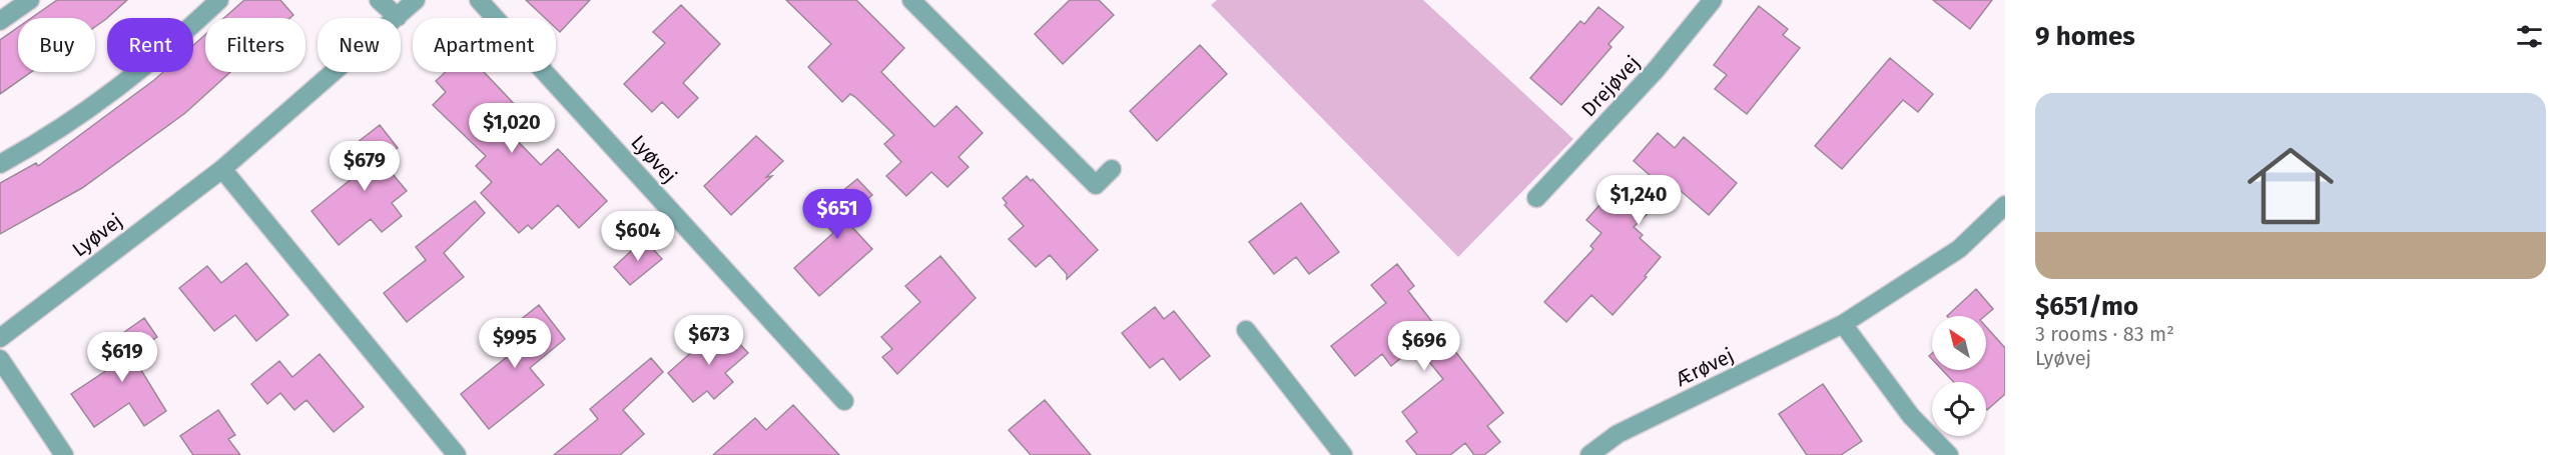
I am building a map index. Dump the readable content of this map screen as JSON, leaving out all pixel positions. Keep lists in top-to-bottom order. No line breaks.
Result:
{"streets":{"street":["Drejøvej","Lyøvej","Ærøvej"]},"north":"top left","page":{"heading":"9 homes","chip":["Buy","Rent","Filters","New","Apartment"],"list":[{"name":"$651/mo","note":"3 rooms · 83 m² · Lyøvej"}],"price":["$1,020","$679","$1,240","$651","$604","$673","$995","$696","$619"]}}
